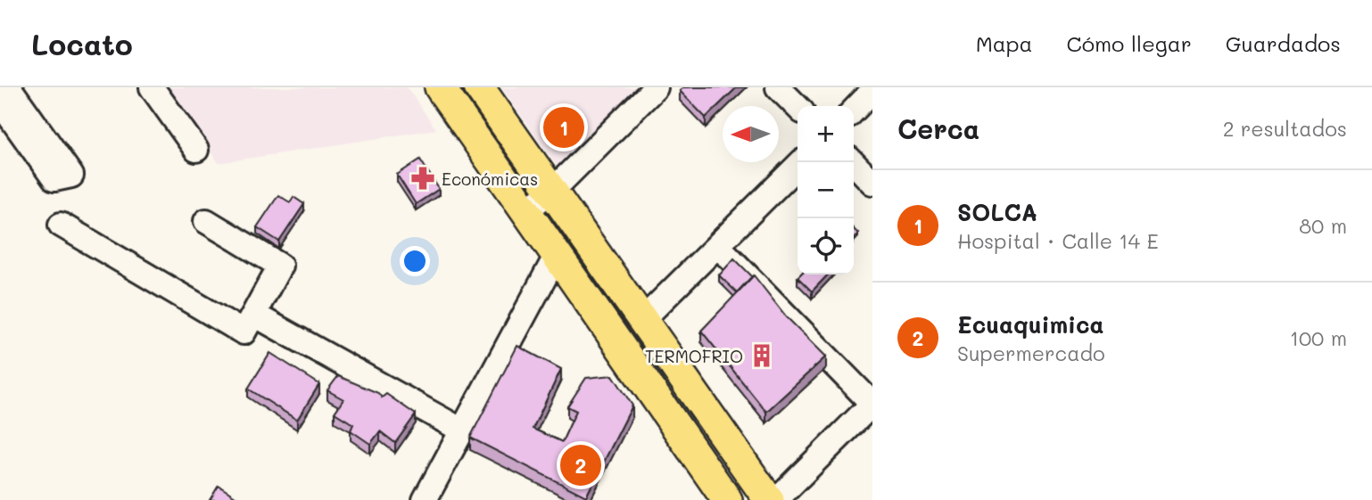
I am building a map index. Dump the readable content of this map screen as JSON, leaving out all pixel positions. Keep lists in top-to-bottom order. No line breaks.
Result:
{"places":{"pharmacy":["Económicas"],"building":["TERMOFRIO"]},"north":"left","page":{"header":"Locato","nav":["Mapa","Cómo llegar","Guardados"],"heading":["Cerca","2 resultados"],"pins":["1","2"],"map_buttons":["+","−"],"list":[{"mark":"1","name":"SOLCA","note":"Hospital · Calle 14 E","value":"80 m"},{"mark":"2","name":"Ecuaquimica","note":"Supermercado","value":"100 m"}]}}
